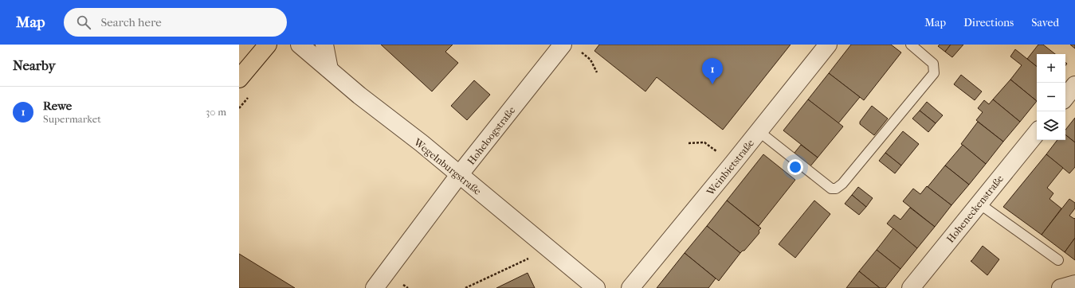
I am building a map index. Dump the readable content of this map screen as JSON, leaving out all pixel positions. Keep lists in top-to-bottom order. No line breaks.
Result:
{"streets":{"street":["Hoheloogstraße","Wegelnburgstraße","Weinbietstraße","Hoheneckenstraße"]},"crossings":[["Hoheloogstraße","Wegelnburgstraße"]],"page":{"header":"Map","search":"Search here","nav":["Map","Directions","Saved"],"heading":"Nearby","map_buttons":["+","−"],"pins":"1","list":[{"mark":"1","name":"Rewe","note":"Supermarket","value":"30 m"}]}}
